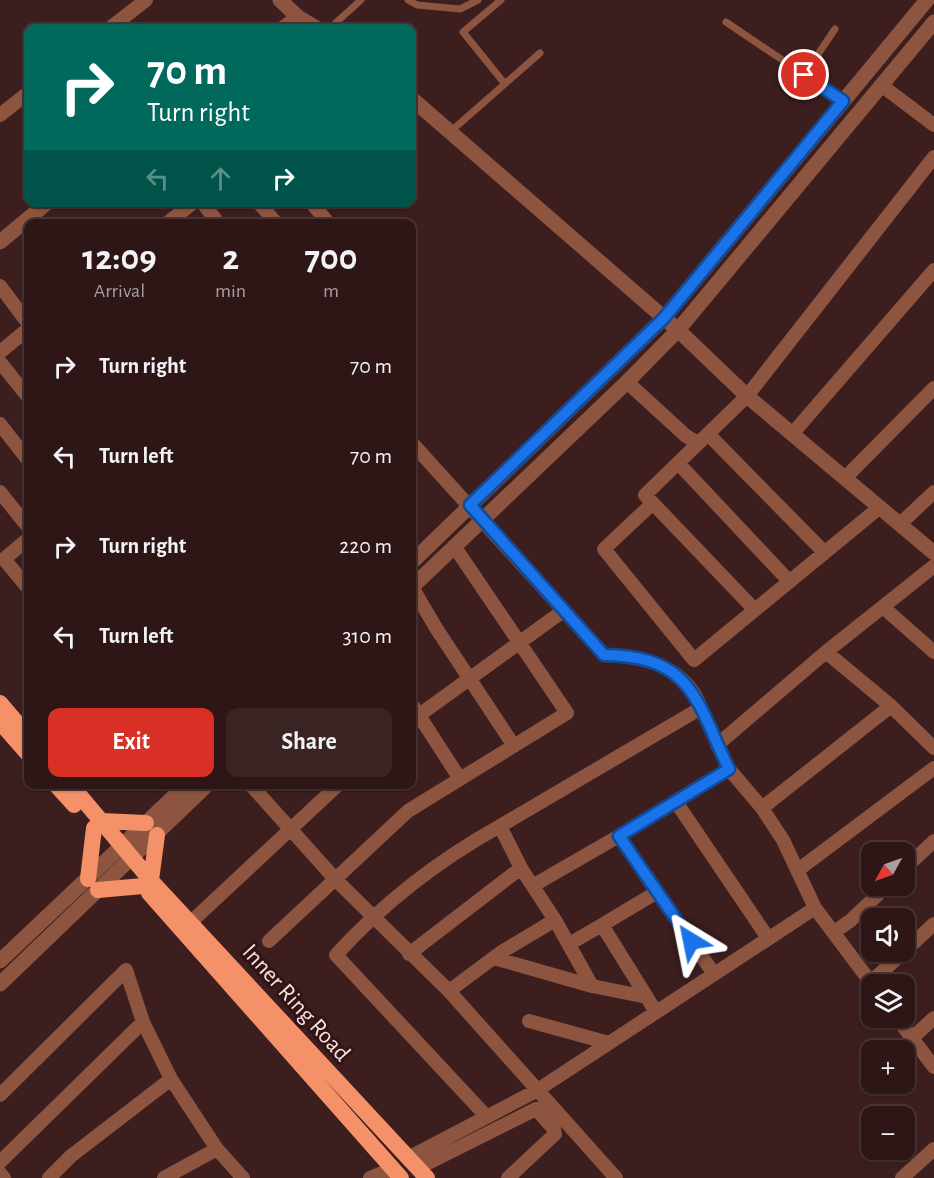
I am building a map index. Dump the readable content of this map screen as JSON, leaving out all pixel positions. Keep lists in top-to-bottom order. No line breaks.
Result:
{"streets":{"highway":["Inner Ring Road"]},"north":"bottom left","page":{"turn":["70 m","Turn right"],"eta":["12:09","Arrival","2","min","700","m"],"list":[{"name":"Turn right","value":"70 m"},{"name":"Turn left","value":"70 m"},{"name":"Turn right","value":"220 m"},{"name":"Turn left","value":"310 m"}],"buttons":["Exit","Share"],"map_buttons":["+","−"]}}
